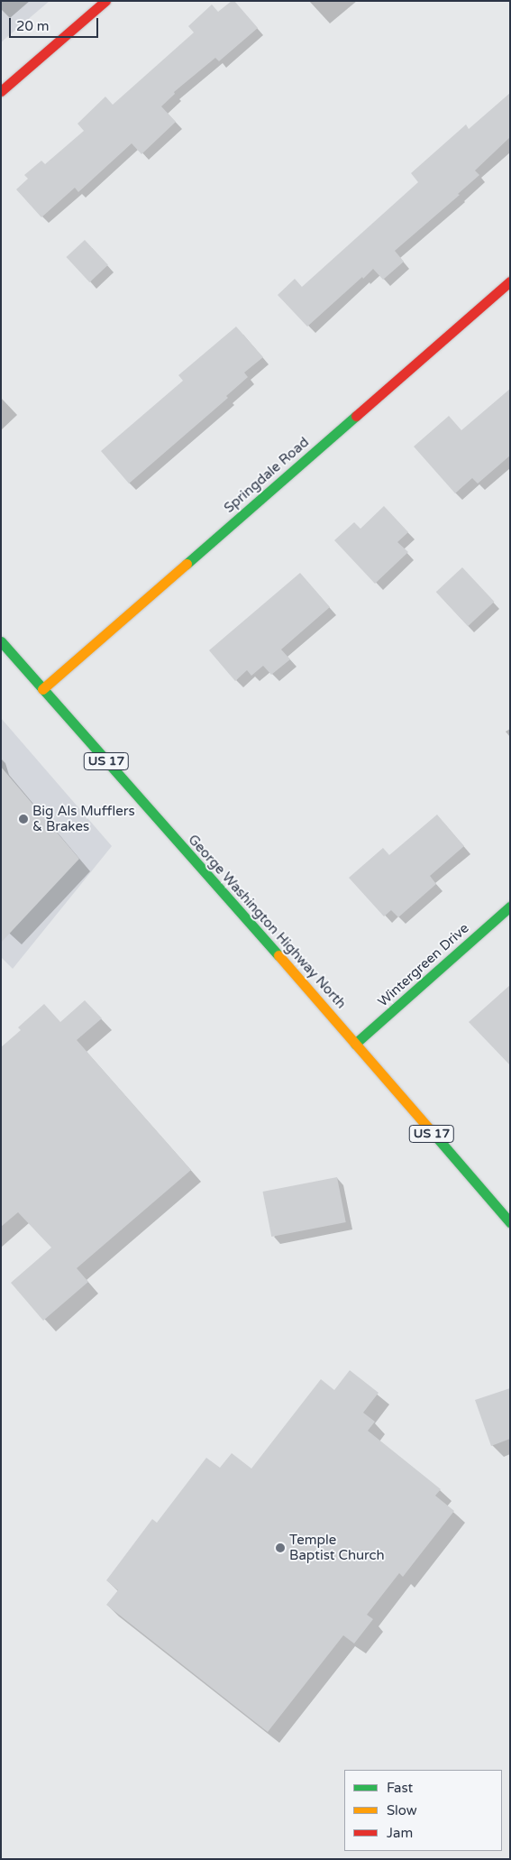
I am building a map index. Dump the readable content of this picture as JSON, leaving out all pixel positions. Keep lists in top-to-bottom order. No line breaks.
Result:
{"streets":{"street":["Springdale Road","US 17","George Washington Highway North","Wintergreen Drive"]},"crossings":[["Springdale Road","George Washington Highway North"],["George Washington Highway North","Wintergreen Drive"]],"places":["Big Als Mufflers & Brakes","Temple Baptist Church"],"legend":["Fast","Slow","Jam"],"scale_bar":"20 m"}
